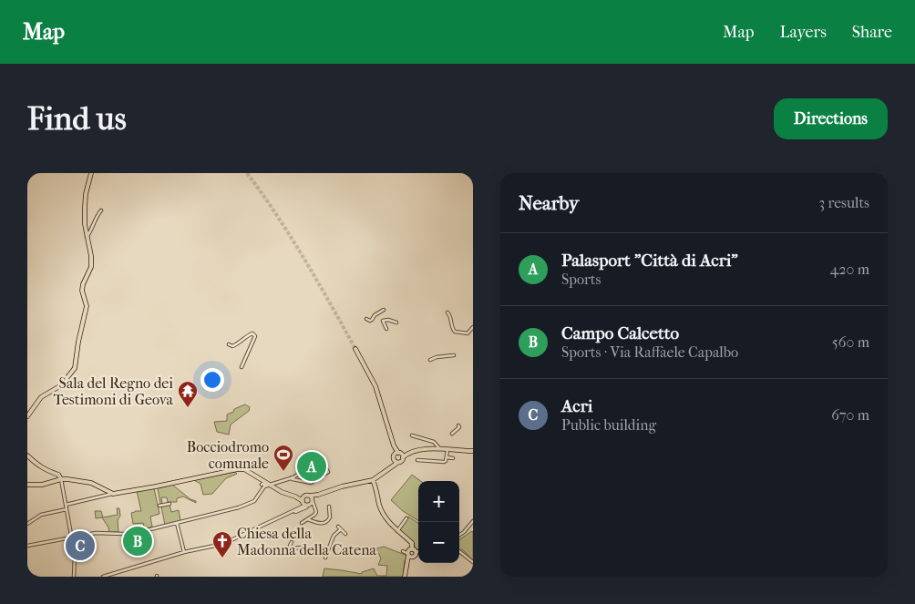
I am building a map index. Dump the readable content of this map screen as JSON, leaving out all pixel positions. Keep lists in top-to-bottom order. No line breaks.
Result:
{"places":{"temple":["Sala del Regno dei Testimoni di Geova"],"sports":["Bocciodromo comunale"],"church":["Chiesa della Madonna della Catena"]},"page":{"header":"Map","nav":["Map","Layers","Share"],"buttons":"Directions","title":"Find us","heading":["Nearby","3 results"],"list":[{"mark":"A","name":"Palasport \"Città di Acri\"","note":"Sports","value":"420 m"},{"mark":"B","name":"Campo Calcetto","note":"Sports · Via Raffaele Capalbo","value":"560 m"},{"mark":"C","name":"Acri","note":"Public building","value":"670 m"}],"pins":["A","B","C"],"map_buttons":["+","−"]}}
